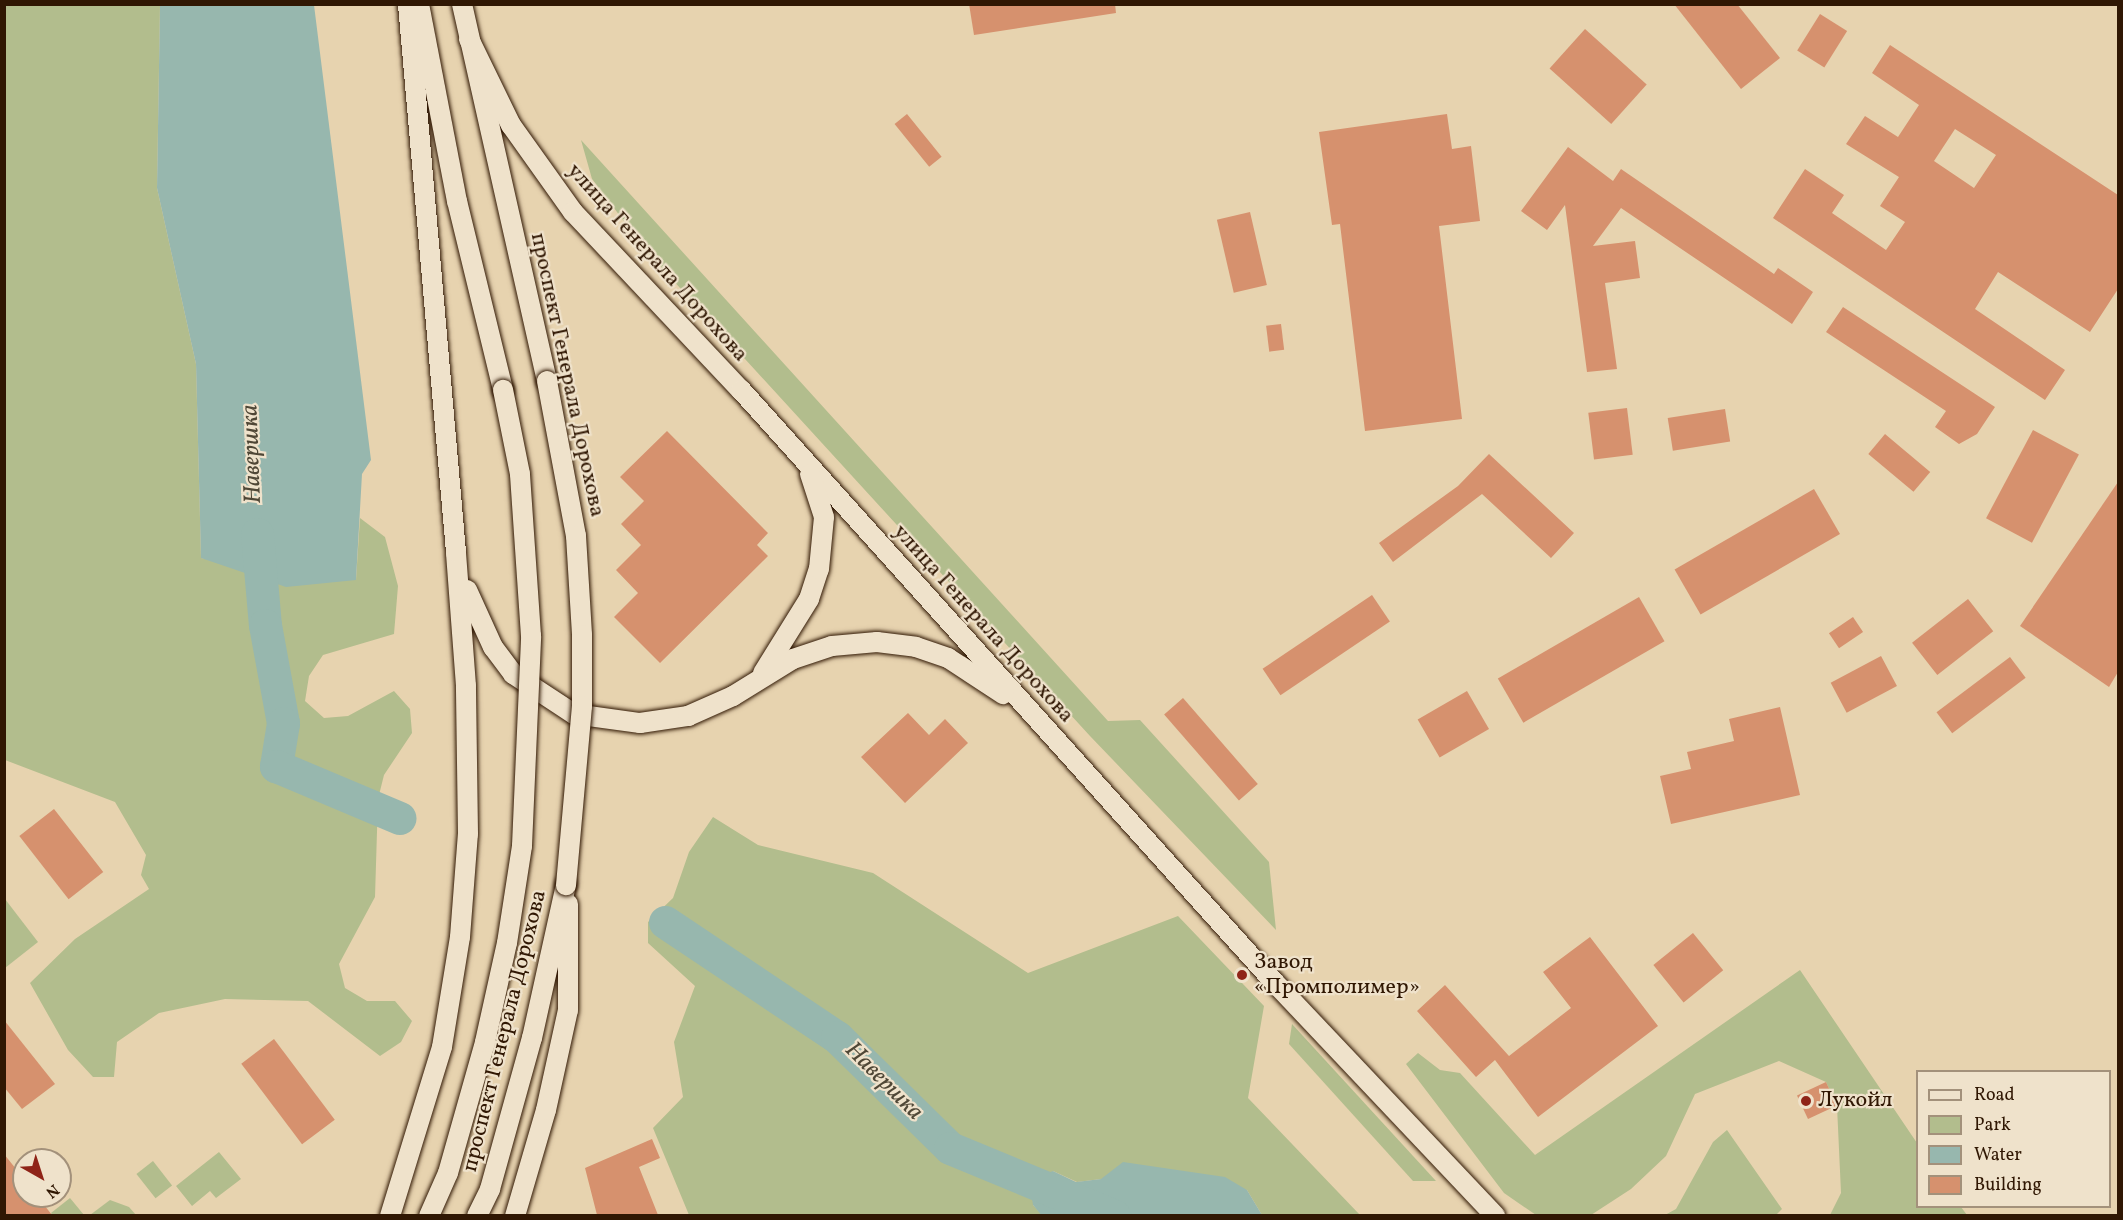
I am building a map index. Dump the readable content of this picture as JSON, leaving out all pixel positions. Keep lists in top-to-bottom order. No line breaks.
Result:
{"streets":{"main road":["улица Генерала Дорохова","проспект Генерала Дорохова"]},"crossings":[["улица Генерала Дорохова","проспект Генерала Дорохова"]],"water":["Навершка"],"places":["Завод «Промполимер»","Лукойл"],"legend":["Road","Park","Water","Building"],"north":"bottom right"}
